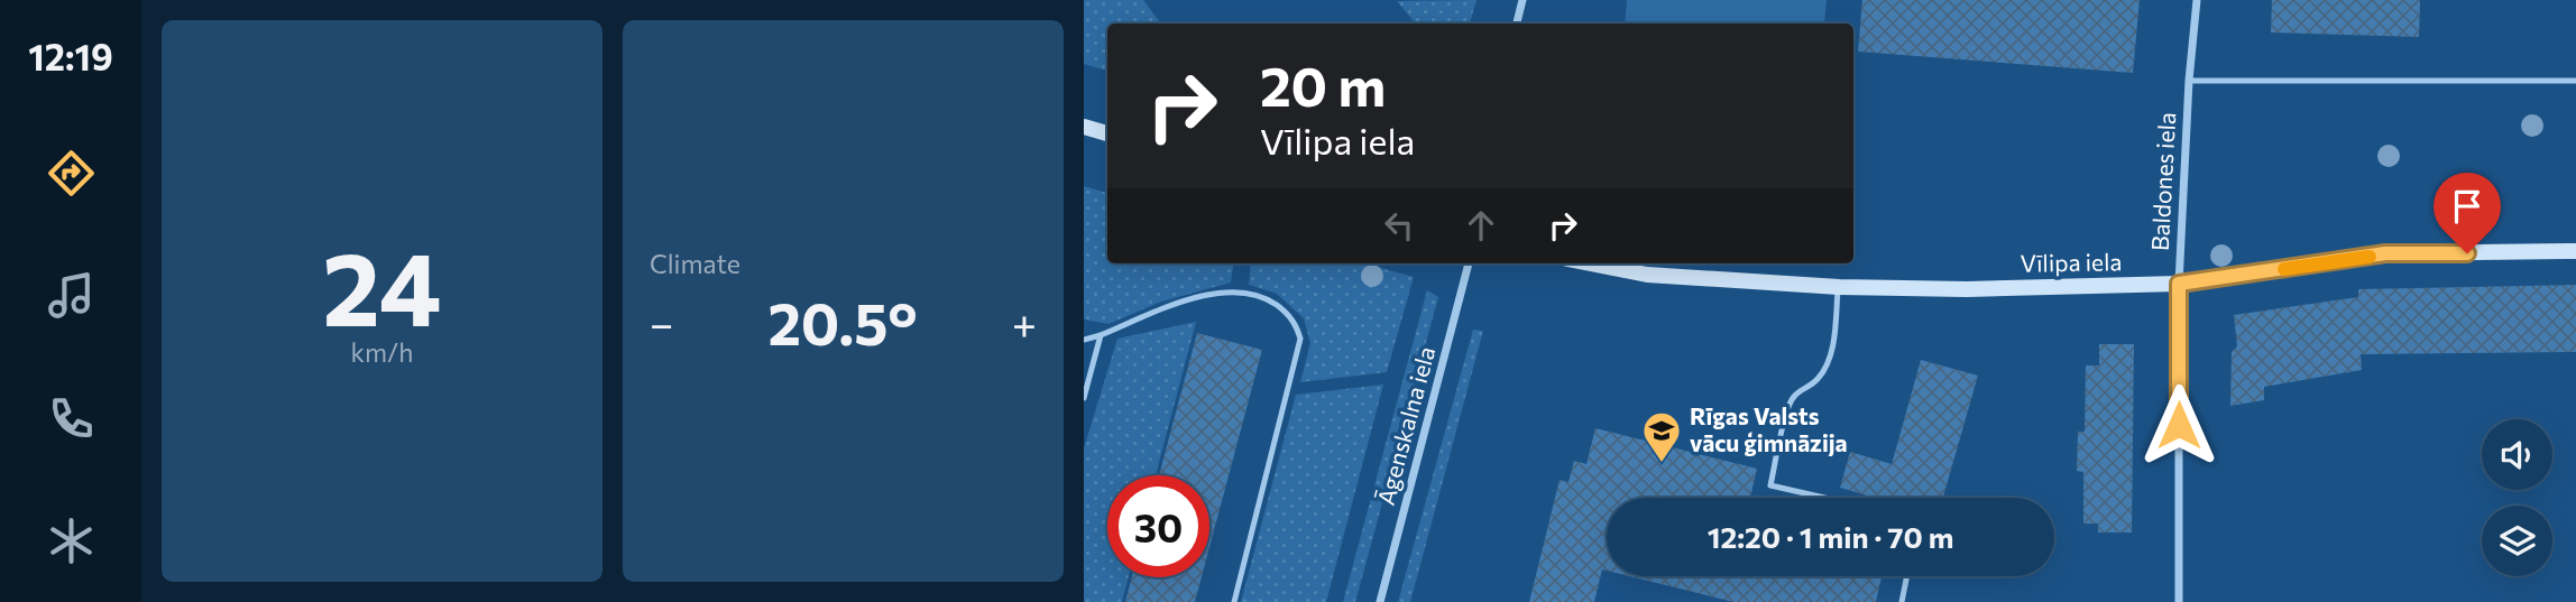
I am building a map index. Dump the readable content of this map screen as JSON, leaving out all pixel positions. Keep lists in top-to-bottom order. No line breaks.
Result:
{"streets":{"street":["Baldones iela","Vīlipa iela","Āgenskalna iela"]},"crossings":[["Baldones iela","Vīlipa iela"]],"places":{"school or university":["Rīgas Valsts vācu ģimnāzija"]},"page":{"tabs":"12:19","tile":[["24","km/h"],"Climate"],"turn":["20 m","Vīlipa iela"],"heat":["−","20.5°","+"],"limit":"30","trip":"12:20 · 1 min · 70 m"}}
